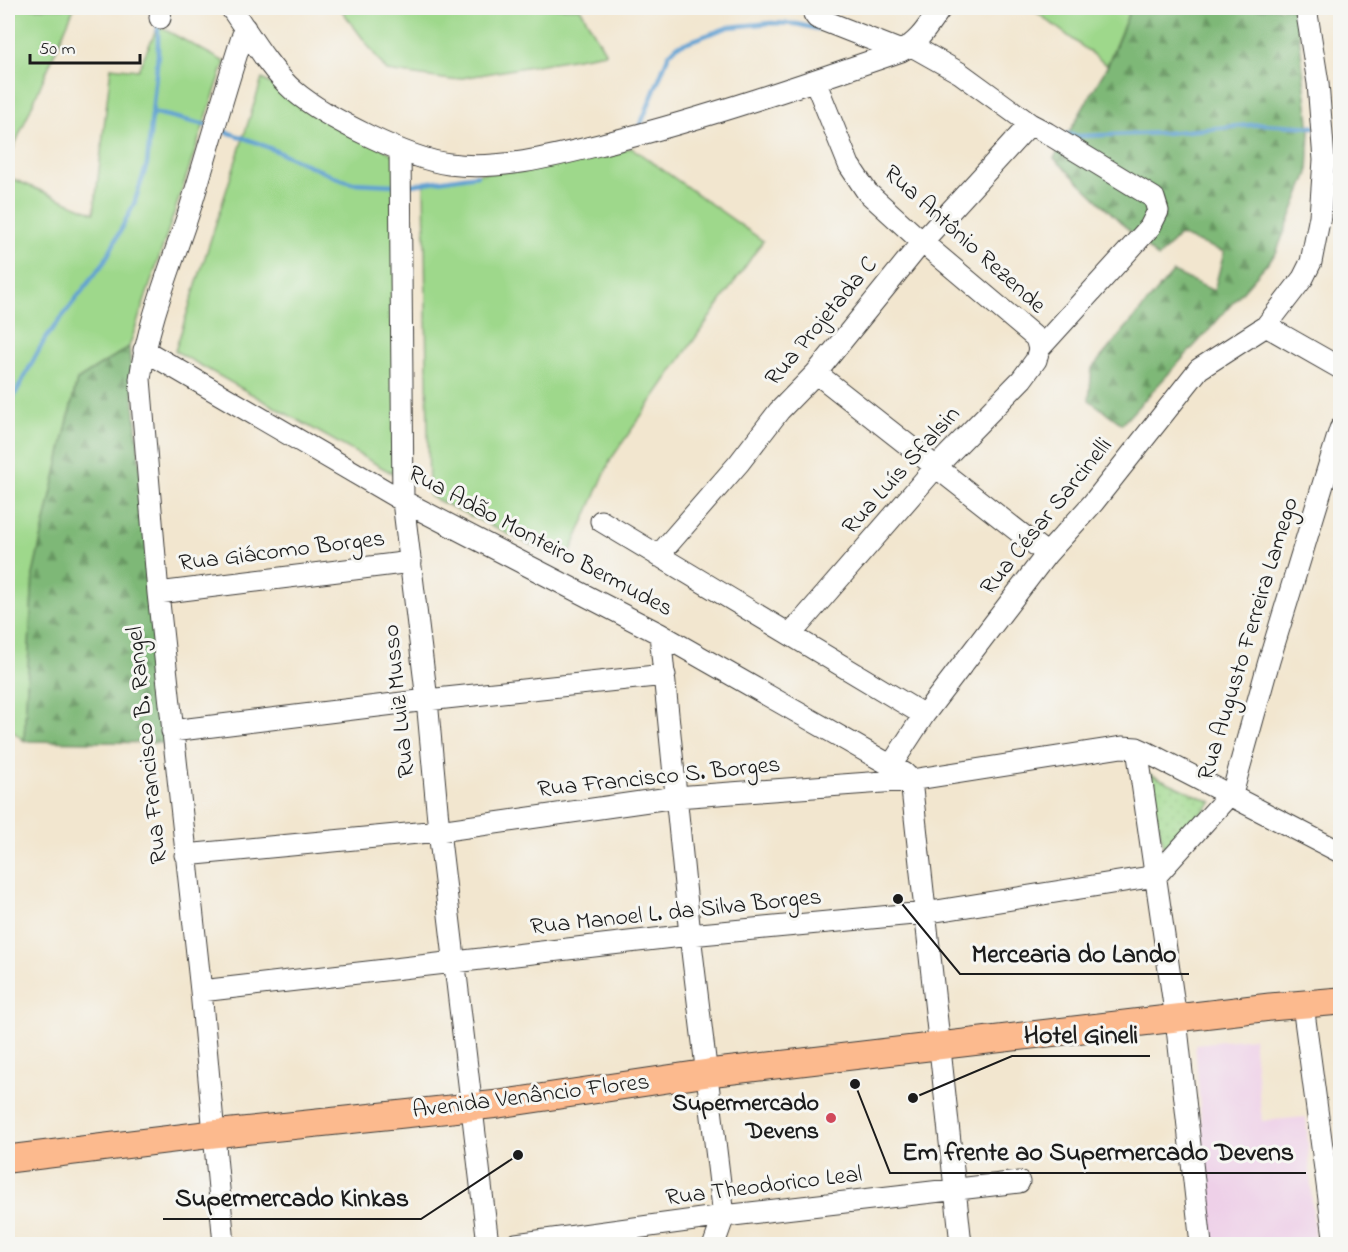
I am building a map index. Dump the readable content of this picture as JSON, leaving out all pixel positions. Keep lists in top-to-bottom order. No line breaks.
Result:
{"streets":{"main road":["Avenida Venâncio Flores"],"street":["Rua Antônio Rezende","Rua Projetada C","Rua Luís Sfalsin","Rua César Sarcinelli","Rua Adão Monteiro Bermudes","Rua Giácomo Borges","Rua Augusto Ferreira Lamego","Rua Luiz Musso","Rua Francisco B. Rangel","Rua Francisco S. Borges","Rua Manoel L. da Silva Borges","Rua Theodorico Leal"]},"crossings":[["Rua Antônio Rezende","Rua Projetada C"],["Rua Antônio Rezende","Rua Luís Sfalsin"],["Rua Projetada C","Rua Luís Sfalsin"],["Rua Projetada C","Rua Adão Monteiro Bermudes"],["Rua Luís Sfalsin","Rua Adão Monteiro Bermudes"],["Rua César Sarcinelli","Rua Adão Monteiro Bermudes"],["Rua Adão Monteiro Bermudes","Rua Luiz Musso"],["Rua Adão Monteiro Bermudes","Rua Francisco B. Rangel"],["Rua Adão Monteiro Bermudes","Rua Francisco S. Borges"],["Rua Giácomo Borges","Rua Luiz Musso"],["Rua Giácomo Borges","Rua Francisco B. Rangel"],["Rua Augusto Ferreira Lamego","Rua Manoel L. da Silva Borges"],["Rua Luiz Musso","Rua Francisco S. Borges"],["Rua Luiz Musso","Rua Manoel L. da Silva Borges"],["Rua Luiz Musso","Avenida Venâncio Flores"],["Rua Francisco B. Rangel","Rua Francisco S. Borges"],["Rua Francisco B. Rangel","Rua Manoel L. da Silva Borges"],["Rua Francisco B. Rangel","Avenida Venâncio Flores"]],"places":["Mercearia do Lando","Em frente ao Supermercado Devens","Hotel Gineli","Supermercado Devens","Supermercado Kinkas"],"scale_bar":"50 m"}
